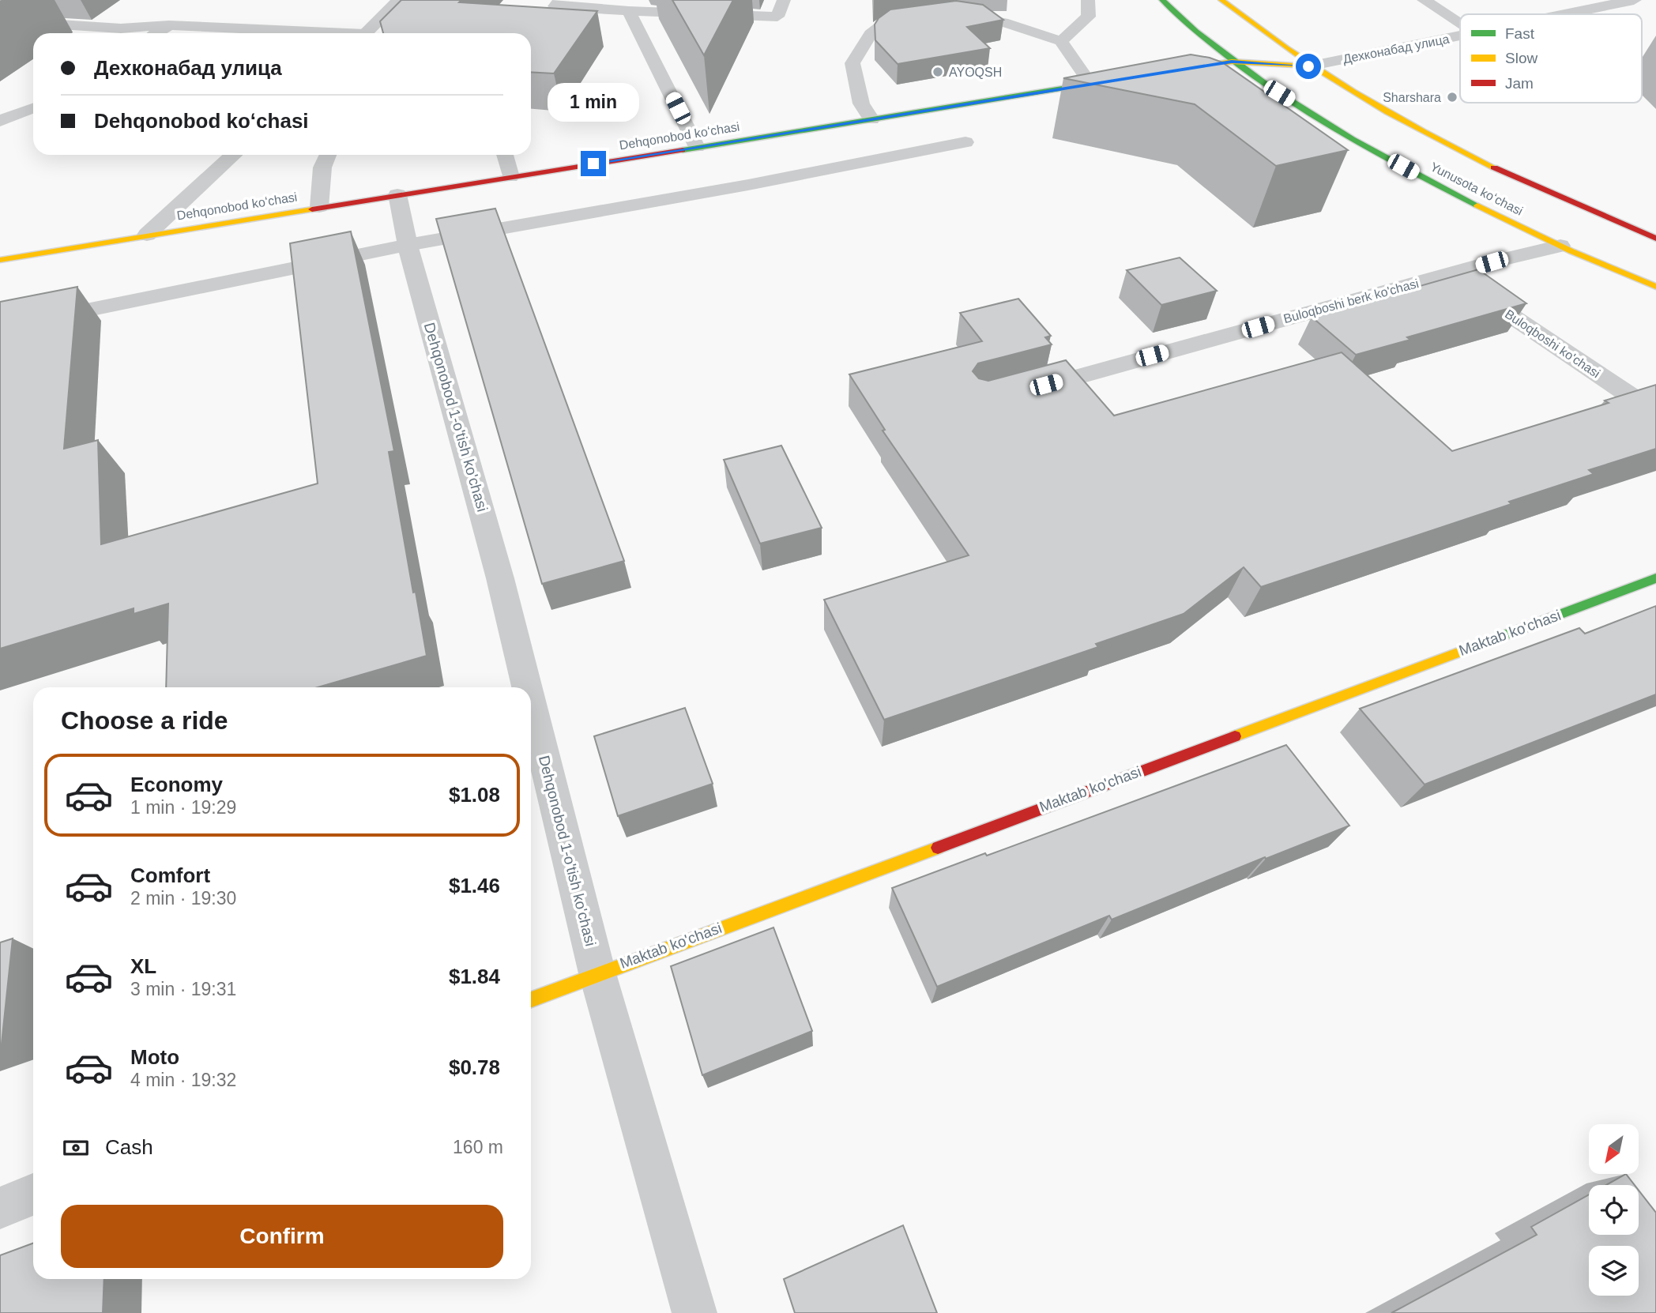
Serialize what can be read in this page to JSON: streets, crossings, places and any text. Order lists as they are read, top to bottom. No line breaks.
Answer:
{"streets":{"main road":["Дехконабад улица","Dehqonobod koʻchasi","Yunusota koʻchasi","Maktab ko'chasi"],"street":["Buloqboshi berk ko'chasi","Buloqboshi ko'chasi","Dehqonobod 1-o'tish ko'chasi"]},"crossings":[["Дехконабад улица","Yunusota koʻchasi"],["Dehqonobod koʻchasi","Dehqonobod 1-o'tish ko'chasi"],["Yunusota koʻchasi","Buloqboshi berk ko'chasi"],["Buloqboshi berk ko'chasi","Buloqboshi ko'chasi"],["Dehqonobod 1-o'tish ko'chasi","Maktab ko'chasi"]],"places":["AYOQSH","Sharshara"],"legend":["Fast","Slow","Jam"],"north":"bottom left","page":{"banner":["Дехконабад улица","Dehqonobod koʻchasi"],"bubble":"1 min","heading":"Choose a ride","list":[{"name":"Economy","note":"1 min · 19:29","value":"$1.08"},{"name":"Comfort","note":"2 min · 19:30","value":"$1.46"},{"name":"XL","note":"3 min · 19:31","value":"$1.84"},{"name":"Moto","note":"4 min · 19:32","value":"$0.78"}],"pay":["Cash","160 m"],"buttons":"Confirm"}}
